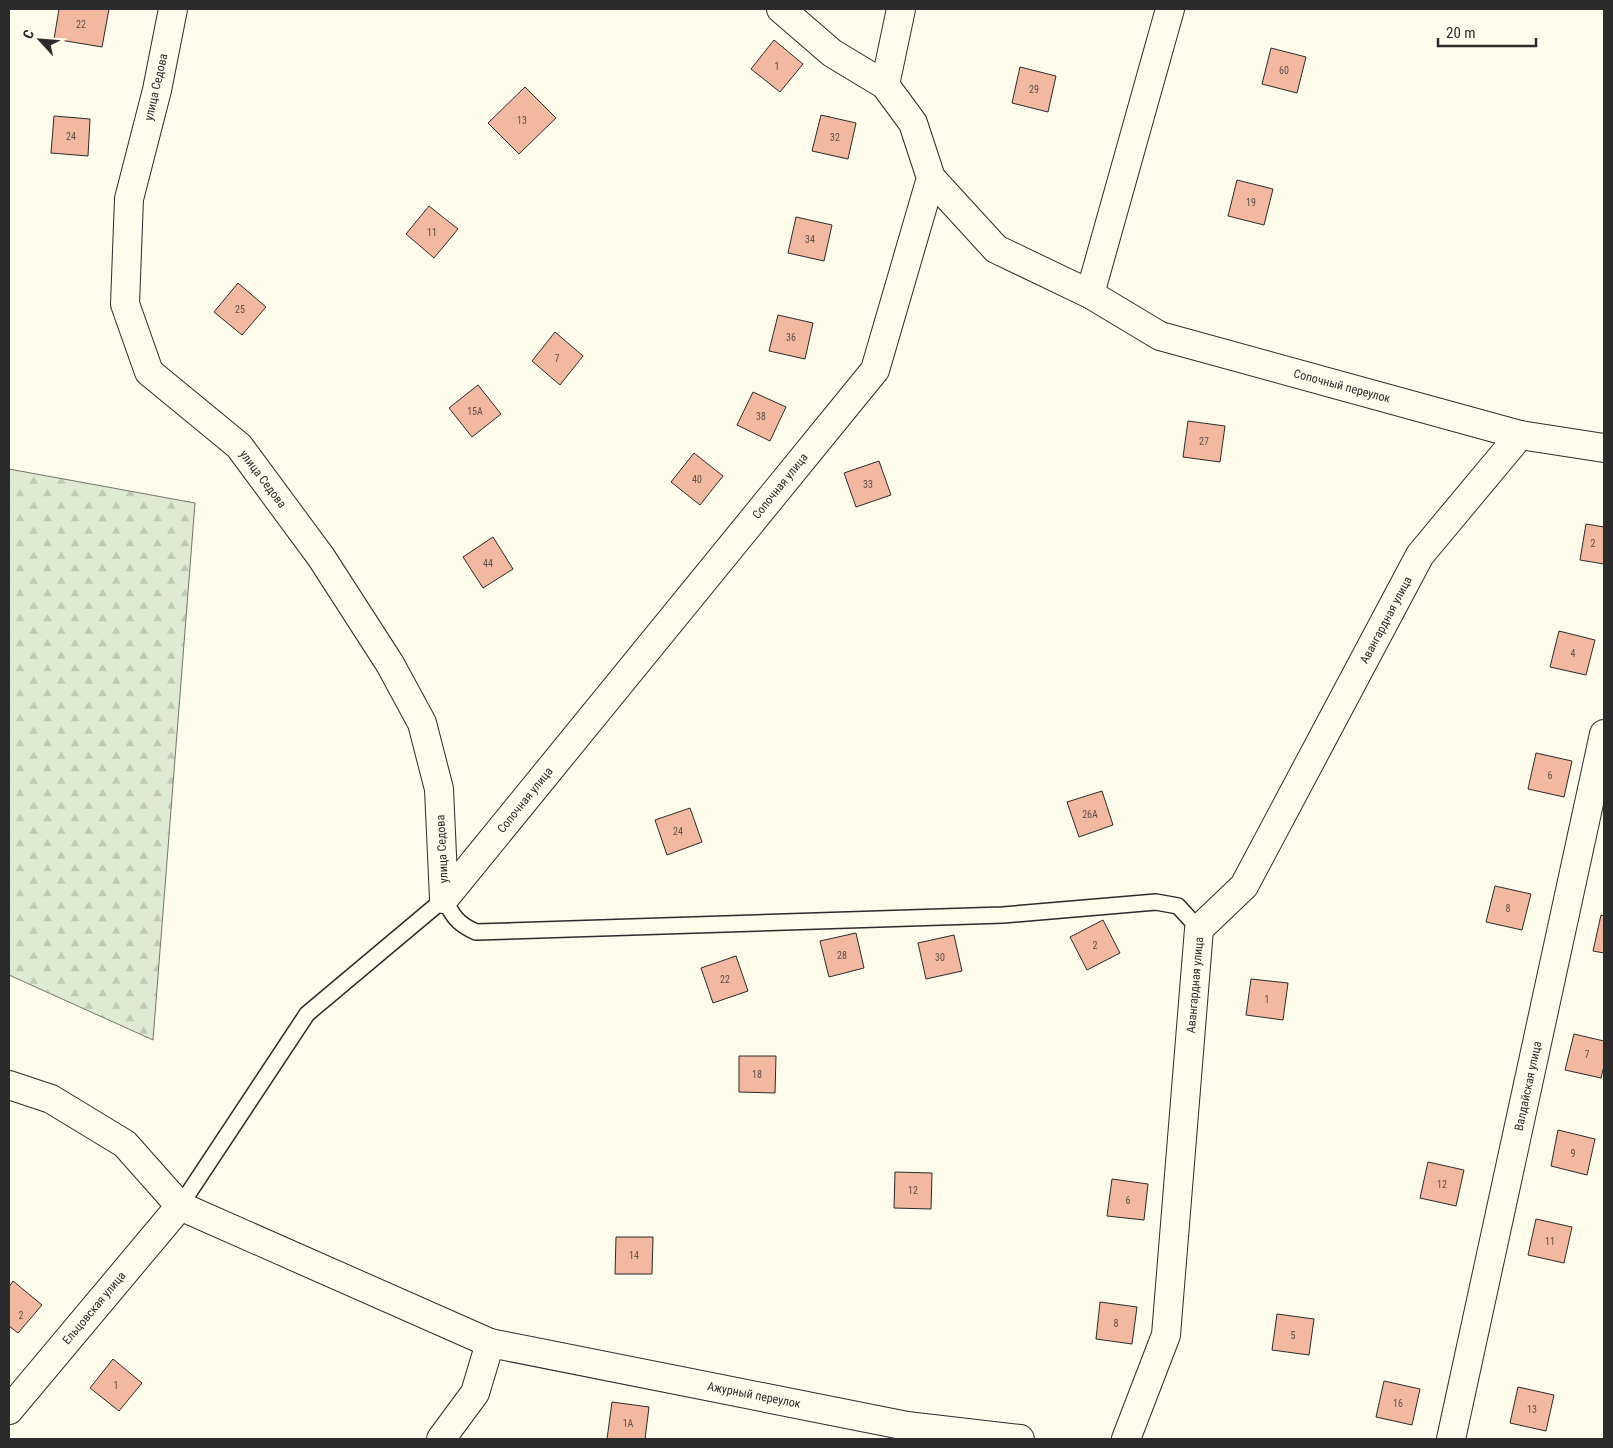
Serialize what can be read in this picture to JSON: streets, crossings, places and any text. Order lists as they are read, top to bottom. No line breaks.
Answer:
{"streets":{"street":["улица Седова","Сопочный переулок","Сопочная улица","Авангардная улица","Валдайская улица","Ельцовская улица","Ажурный переулок"]},"crossings":[["улица Седова","Сопочная улица"],["Сопочный переулок","Сопочная улица"],["Сопочный переулок","Авангардная улица"],["Ельцовская улица","Ажурный переулок"]],"house_numbers":["22","1","60","29","13","24","32","19","11","34","25","36","7","15А","38","27","40","33","2","44","4","6","26А","24","8","2","28","30","22","1","7","18","9","12","12","6","11","14","2","8","5","1","16","13","1А"],"scale_bar":"20 m","north":"top left"}
